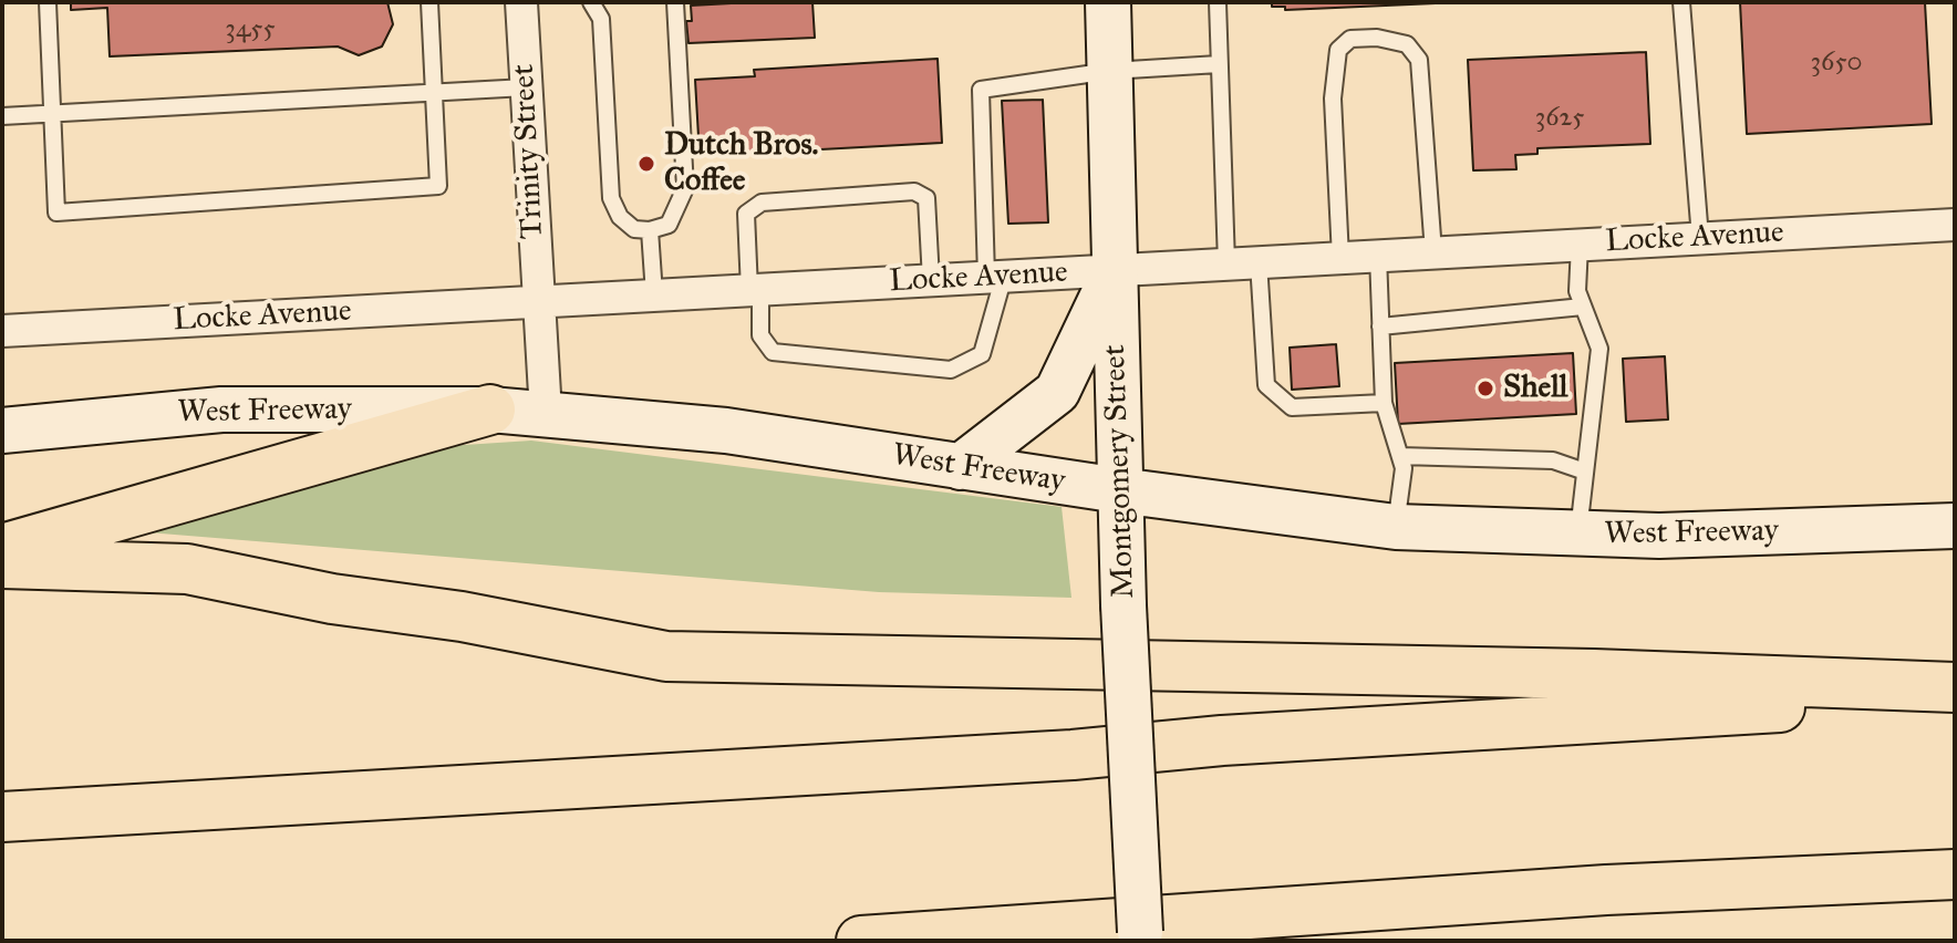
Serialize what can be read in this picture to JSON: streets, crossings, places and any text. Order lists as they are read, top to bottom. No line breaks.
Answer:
{"streets":{"main road":["West Freeway","Montgomery Street"],"street":["Trinity Street","Locke Avenue"]},"crossings":[["Trinity Street","Locke Avenue"],["Trinity Street","West Freeway"],["Locke Avenue","Montgomery Street"],["West Freeway","Montgomery Street"]],"places":["Dutch Bros. Coffee","Shell"],"house_numbers":["3455","3650","3625"]}
